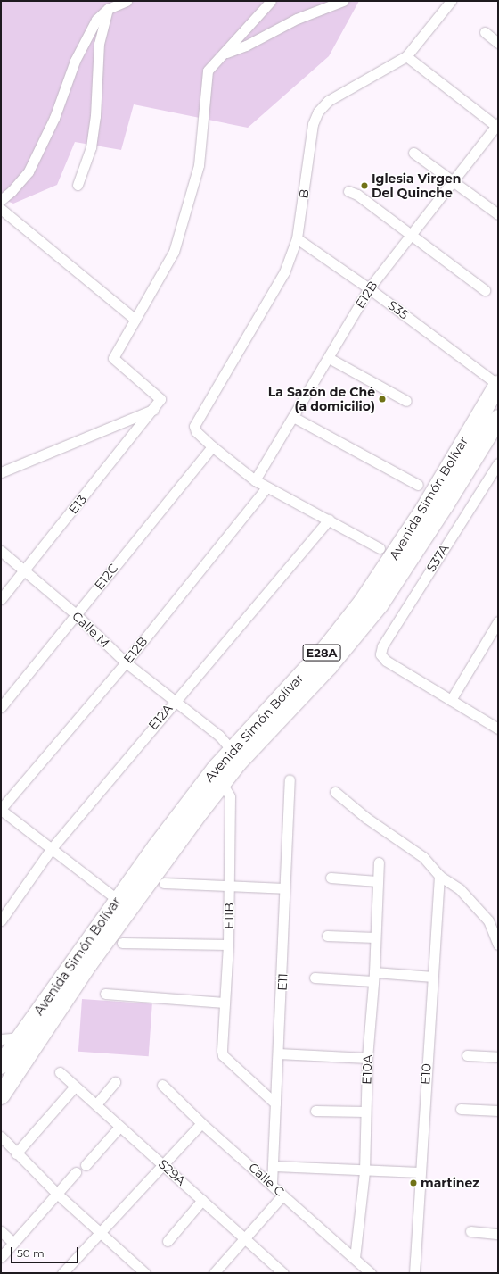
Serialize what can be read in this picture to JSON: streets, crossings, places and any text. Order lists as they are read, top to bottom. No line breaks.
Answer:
{"streets":{"highway":["Avenida Simón Bolívar","E28A"],"street":["B","E12B","S35","E13","S37A","E12C","Calle M","E12A","E11B","E11","E10A","E10","S29A","Calle C"]},"crossings":[["B","S35"],["B","E12C"],["E12B","S35"],["E12B","Calle M"],["S35","Avenida Simón Bolívar"],["Avenida Simón Bolívar","Calle M"],["Avenida Simón Bolívar","E11B"],["E13","Calle M"],["E12C","Calle M"],["Calle M","E12A"],["E11B","E11"],["E11","Calle C"],["E10A","Calle C"]],"places":["Iglesia Virgen Del Quinche","La Sazón de Ché (a domicilio)","martinez"],"scale_bar":"50 m"}
